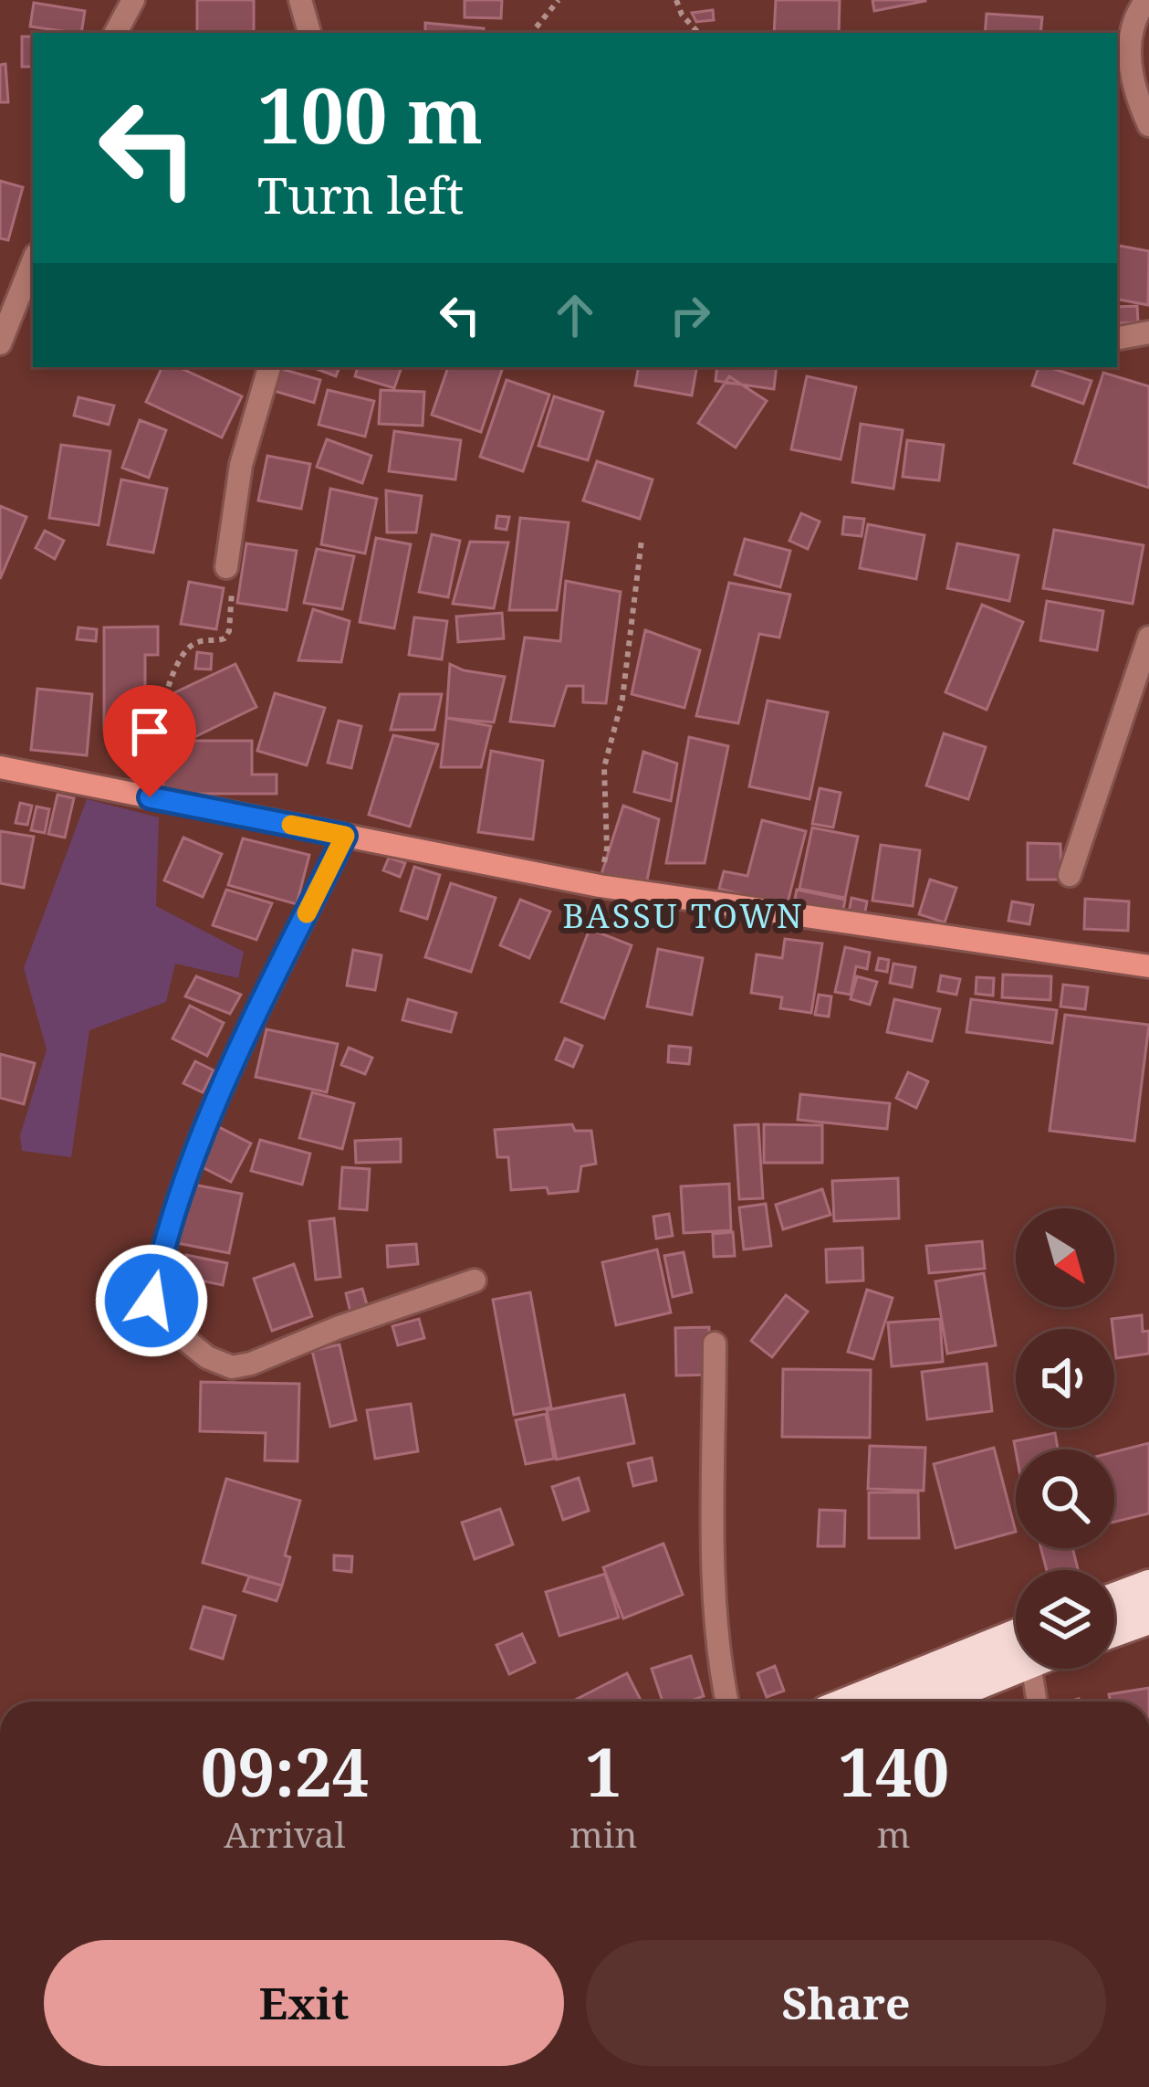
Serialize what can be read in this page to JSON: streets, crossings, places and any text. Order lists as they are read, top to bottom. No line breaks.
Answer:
{"districts":["BASSU TOWN"],"north":"bottom right","page":{"turn":["100 m","Turn left"],"eta":["09:24","Arrival","1","min","140","m"],"buttons":["Exit","Share"]}}
